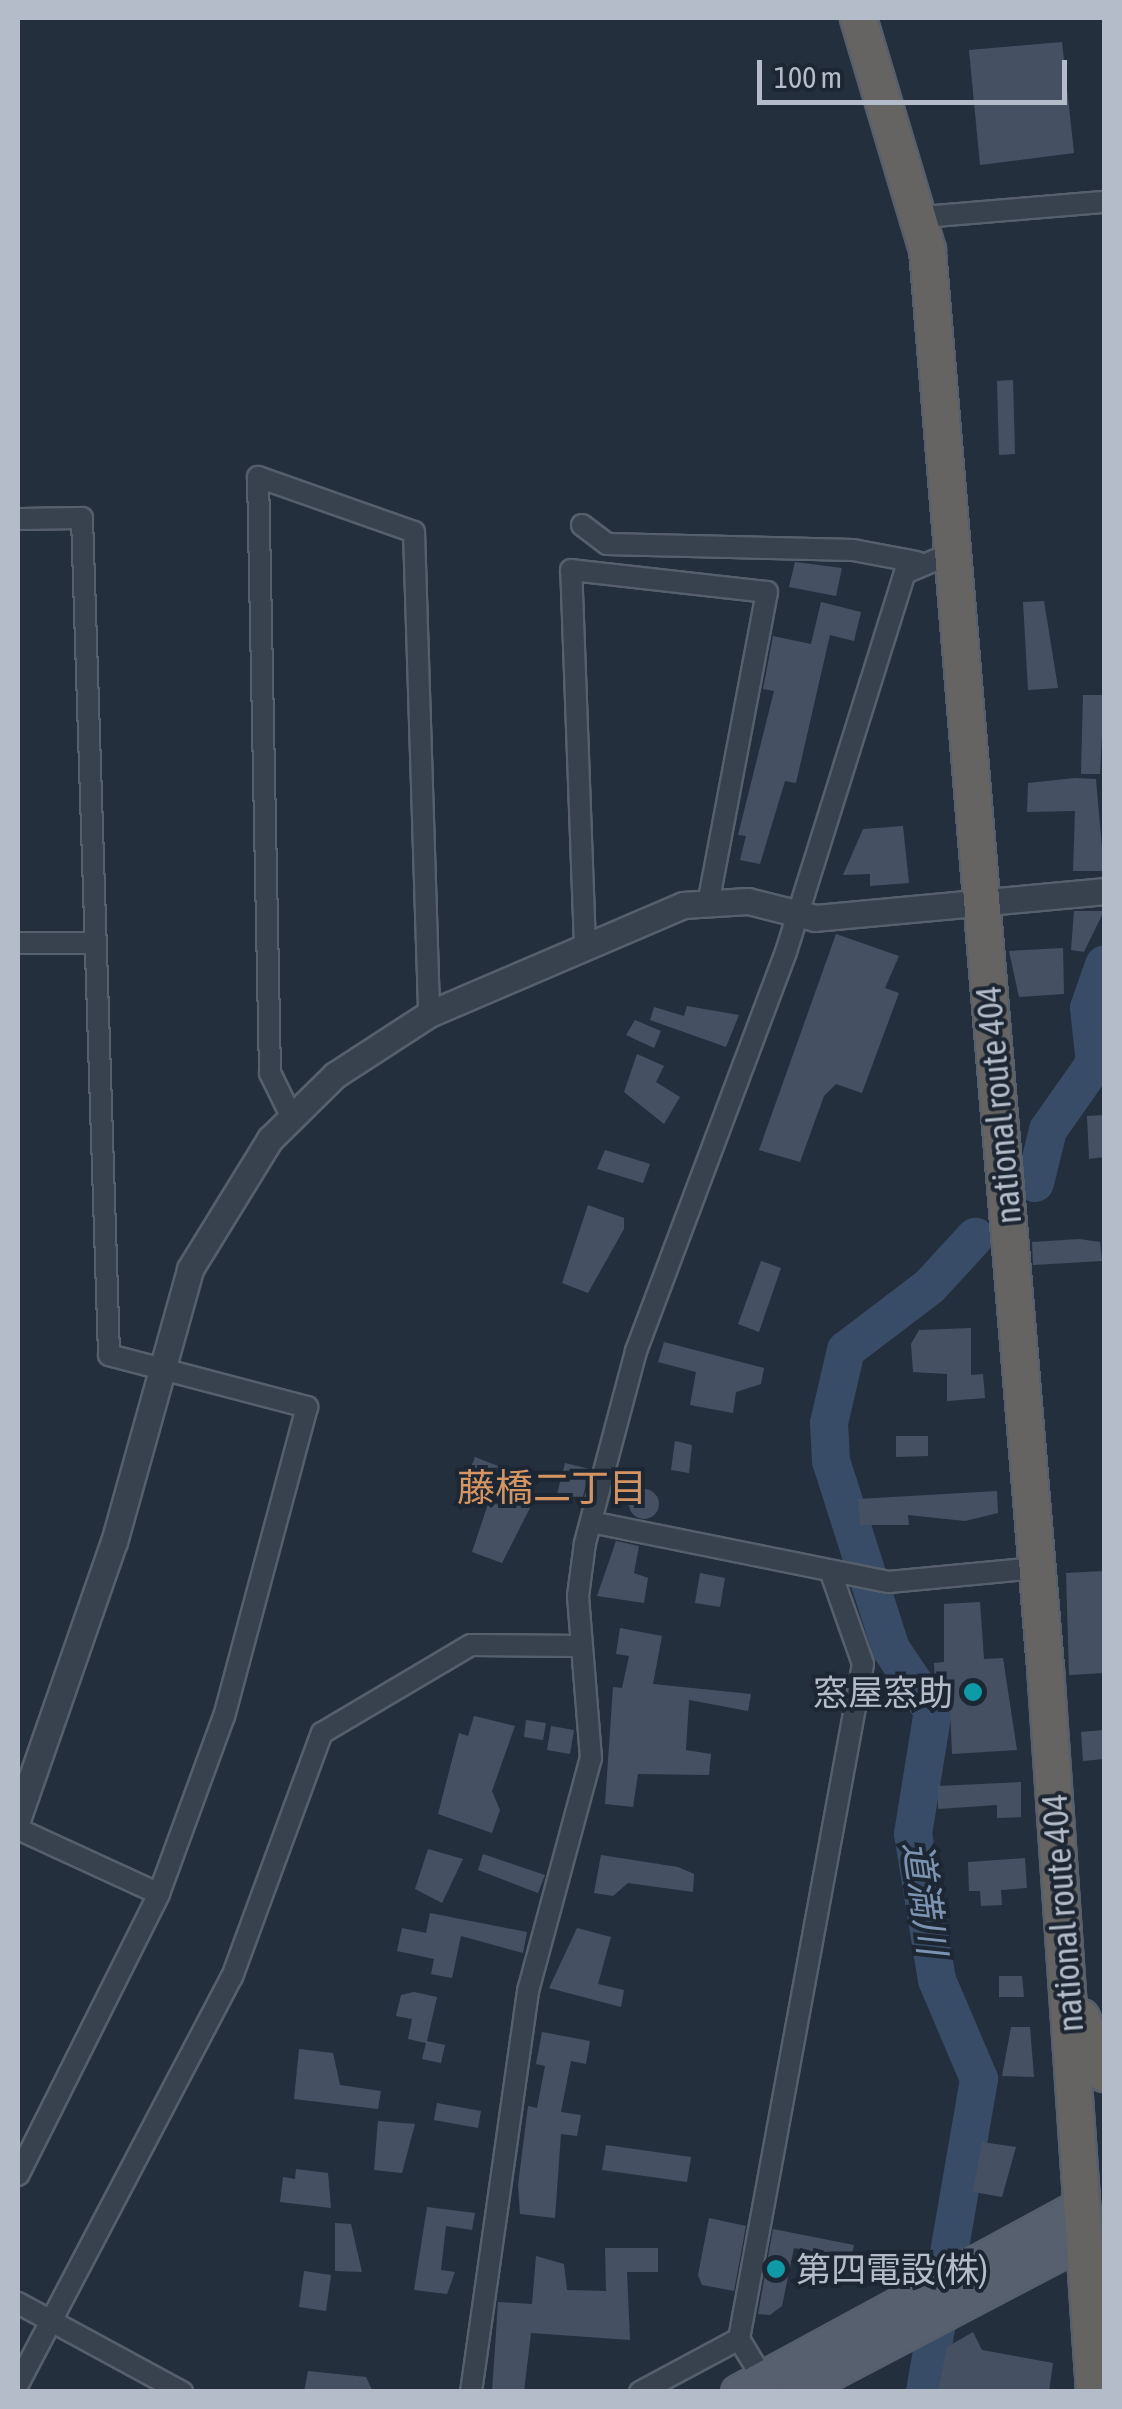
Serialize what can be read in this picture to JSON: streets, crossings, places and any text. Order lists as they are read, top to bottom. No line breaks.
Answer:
{"streets":{"highway":["national route 404"]},"districts":["藤橋二丁目"],"water":["道満川"],"places":["窓屋窓助","第四電設(株)"],"scale_bar":"100 m"}
